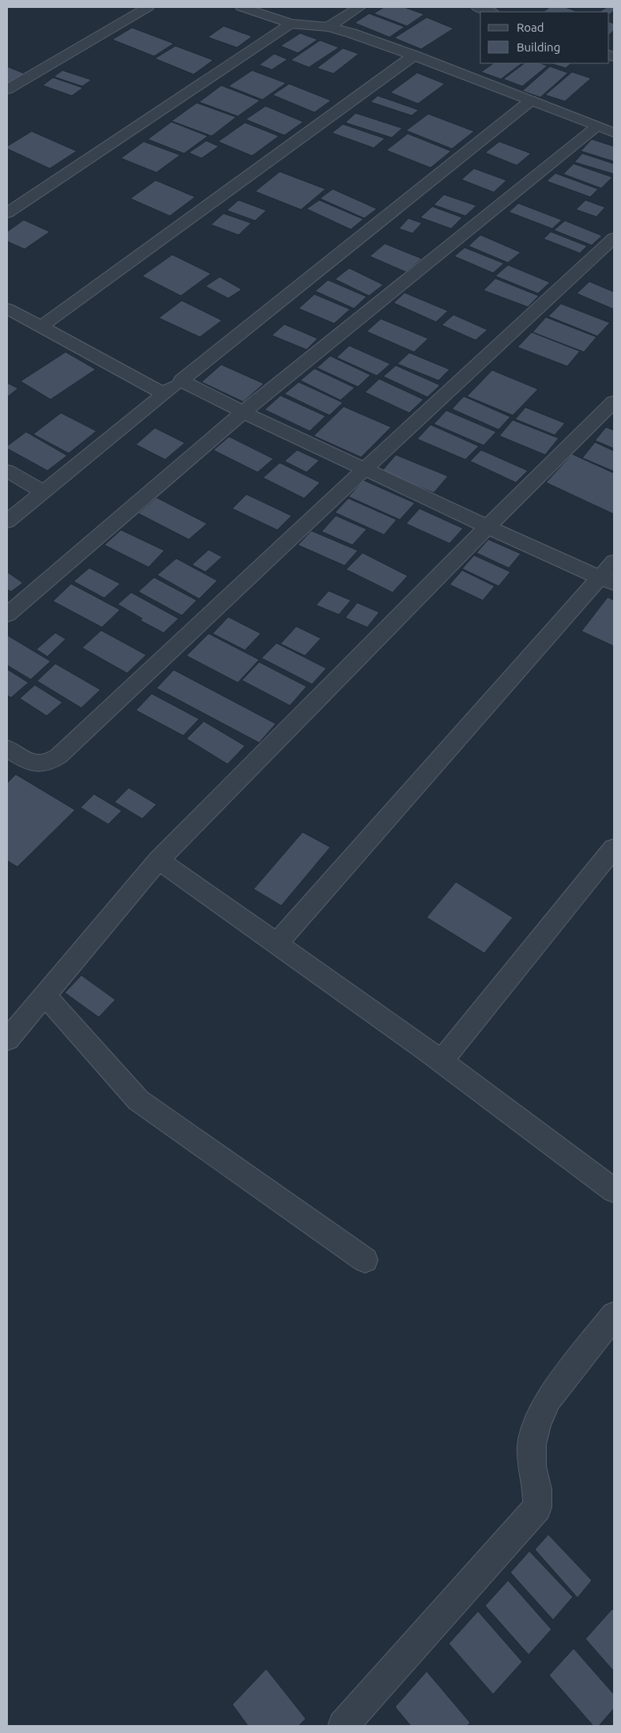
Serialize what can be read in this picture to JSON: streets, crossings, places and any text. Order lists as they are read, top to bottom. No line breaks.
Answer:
{"legend":["Road","Building"]}
